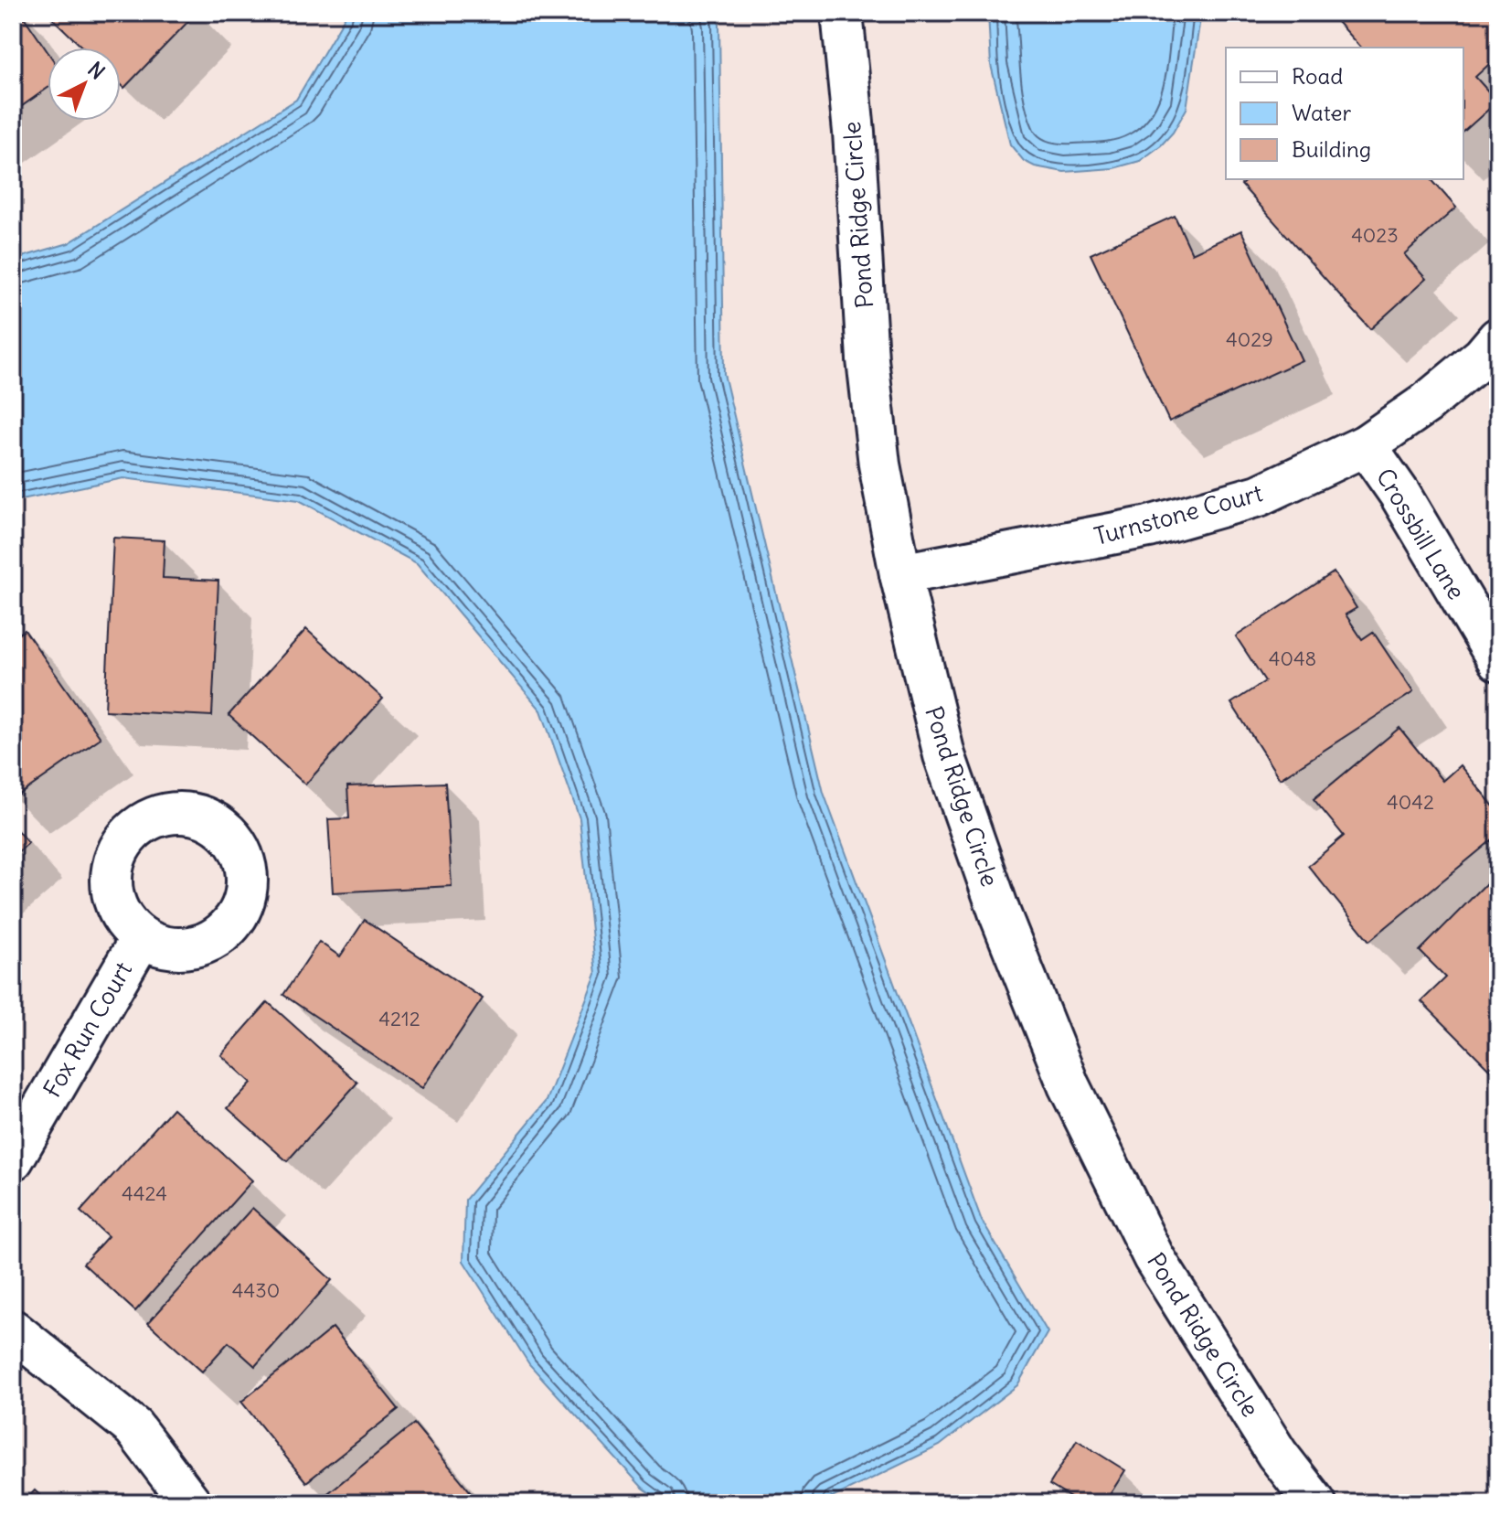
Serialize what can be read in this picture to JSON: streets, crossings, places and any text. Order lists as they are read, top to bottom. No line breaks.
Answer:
{"streets":{"street":["Pond Ridge Circle","Turnstone Court","Crossbill Lane","Fox Run Court"]},"crossings":[["Pond Ridge Circle","Turnstone Court"],["Turnstone Court","Crossbill Lane"]],"house_numbers":["4023","4029","4048","4042","4212","4424","4430"],"legend":["Road","Water","Building"],"north":"top right"}
